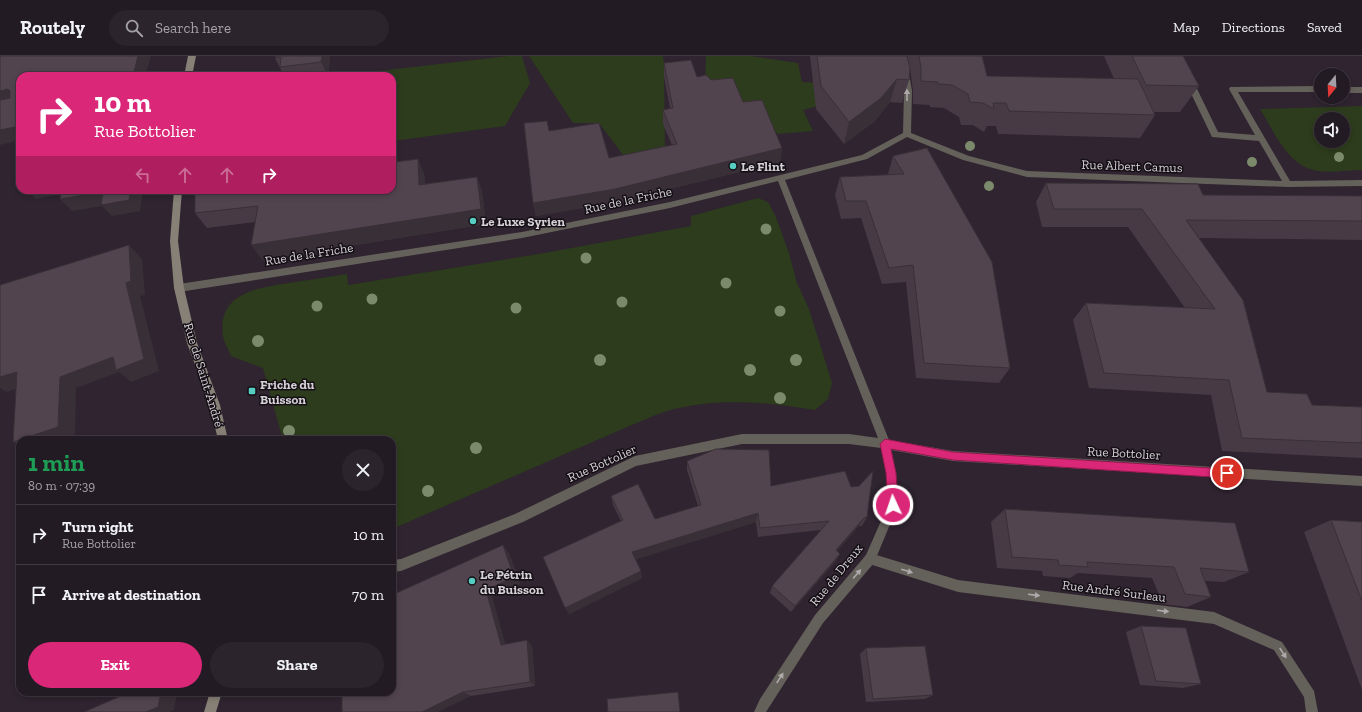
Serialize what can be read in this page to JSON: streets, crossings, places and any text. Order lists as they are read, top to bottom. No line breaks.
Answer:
{"streets":{"main road":["Rue de Saint-André"],"street":["Rue Albert Camus","Rue de la Friche","Rue Bottolier","Rue de Dreux","Rue André Surleau"]},"crossings":[["Rue Albert Camus","Rue de la Friche"],["Rue de la Friche","Rue de Saint-André"],["Rue Bottolier","Rue de Dreux"],["Rue de Dreux","Rue André Surleau"]],"one_way":["Rue de Dreux","Rue André Surleau"],"places":{"other":["Le Flint","Le Luxe Syrien","Le Pétrin du Buisson"],"transit":["Friche du Buisson"]},"north":"bottom","page":{"header":"Routely","search":"Search here","nav":["Map","Directions","Saved"],"turn":["10 m","Rue Bottolier"],"heading":["1 min","80 m · 07:39"],"list":[{"name":"Turn right","note":"Rue Bottolier","value":"10 m"},{"name":"Arrive at destination","value":"70 m"}],"buttons":["Exit","Share"]}}
